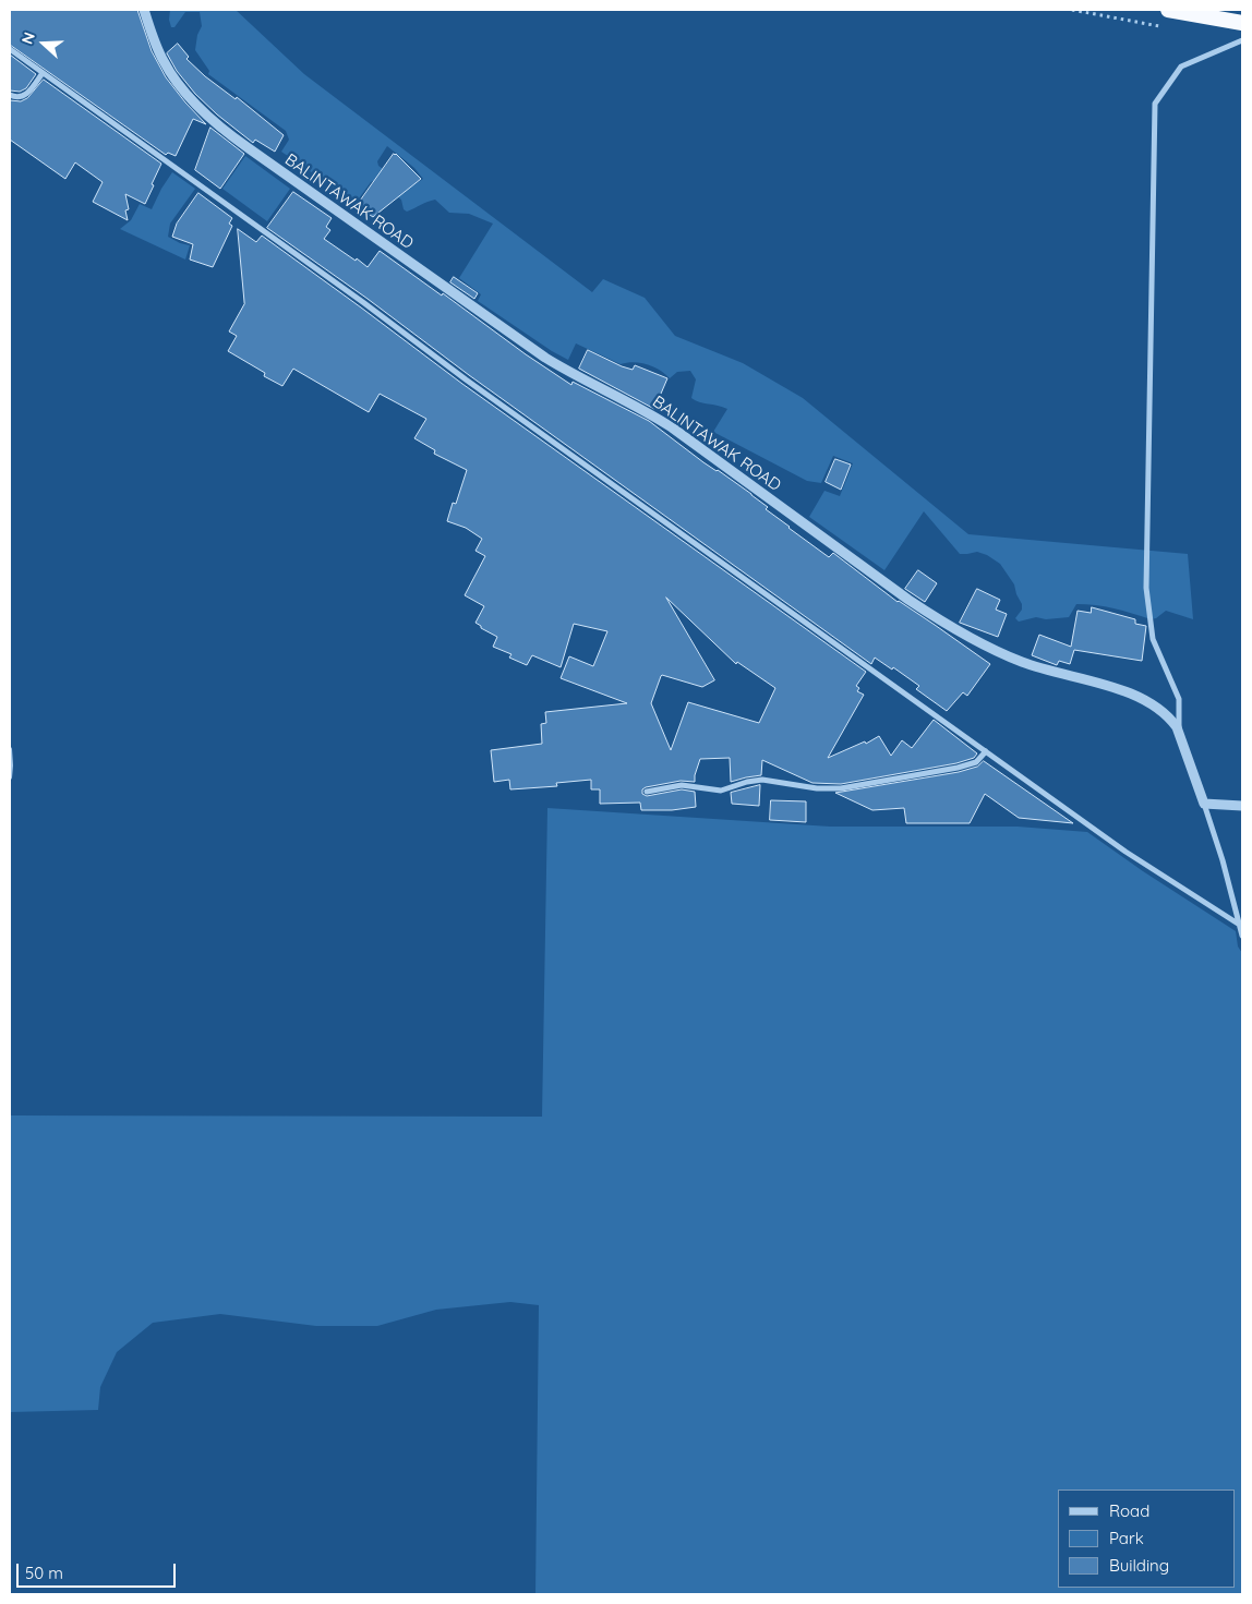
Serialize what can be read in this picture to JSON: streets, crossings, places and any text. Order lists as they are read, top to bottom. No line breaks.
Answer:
{"streets":{"street":["BALINTAWAK ROAD"]},"legend":["Road","Park","Building"],"scale_bar":"50 m","north":"left"}
